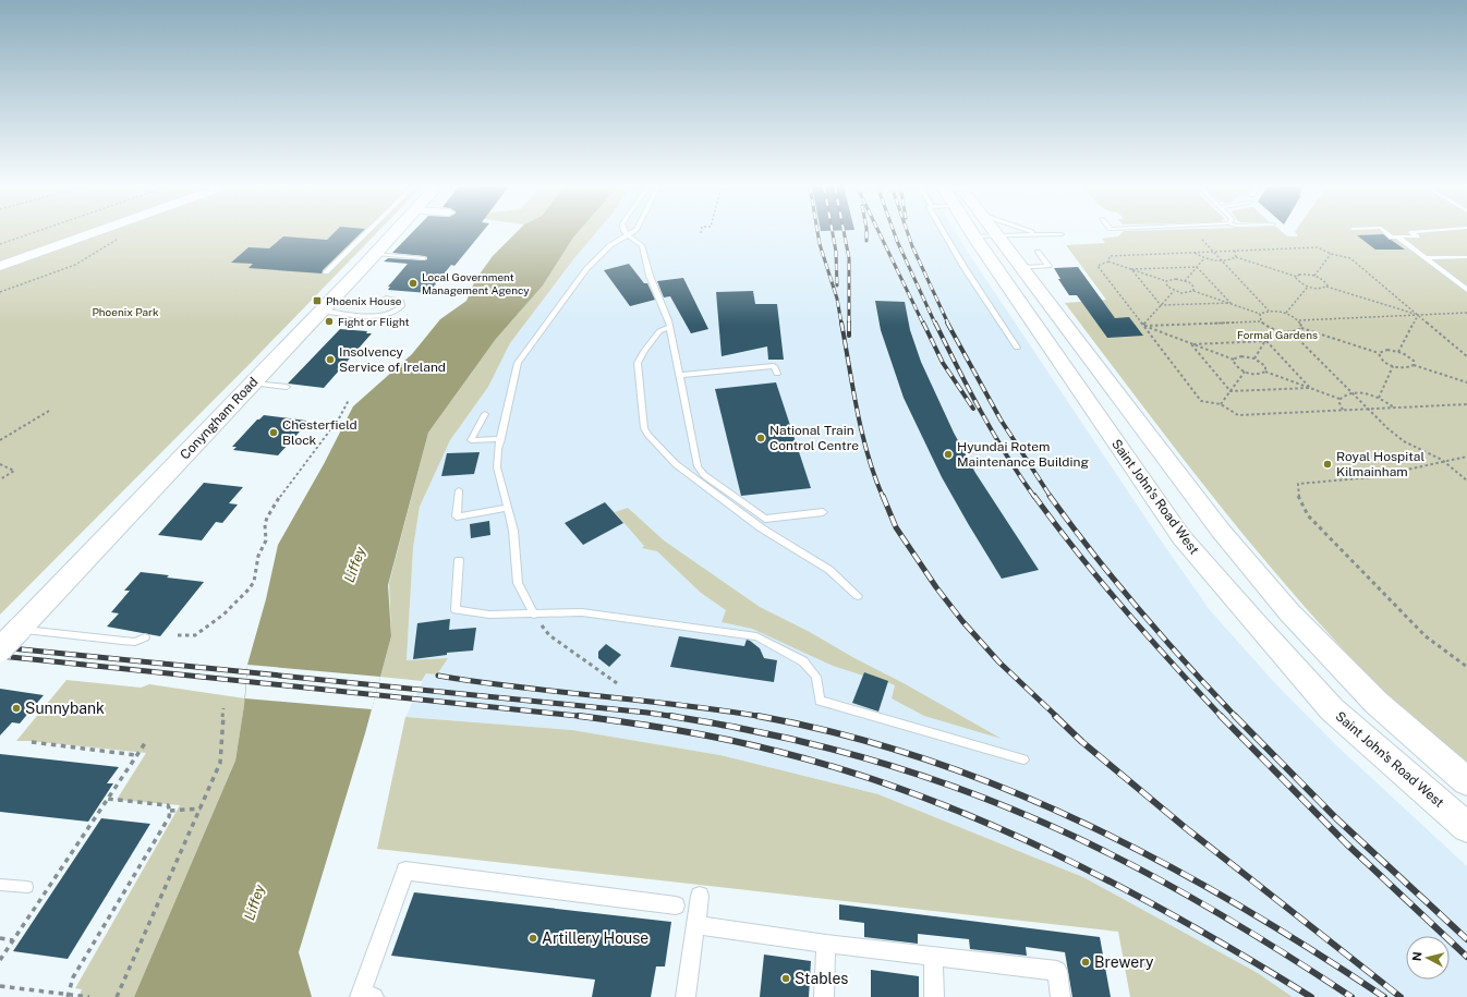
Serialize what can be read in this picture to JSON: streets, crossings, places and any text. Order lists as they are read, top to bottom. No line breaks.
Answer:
{"streets":{"main road":["Conyngham Road","Saint John's Road West"]},"water":["Liffey"],"parks":["Phoenix Park","Formal Gardens"],"places":{"other":["Local Government Management Agency","Fight or Flight","Insolvency Service of Ireland","Chesterfield Block","National Train Control Centre","Hyundai Rotem Maintenance Building","Royal Hospital Kilmainham","Sunnybank","Artillery House","Brewery","Stables"],"transit":["Phoenix House"]},"north":"left"}
